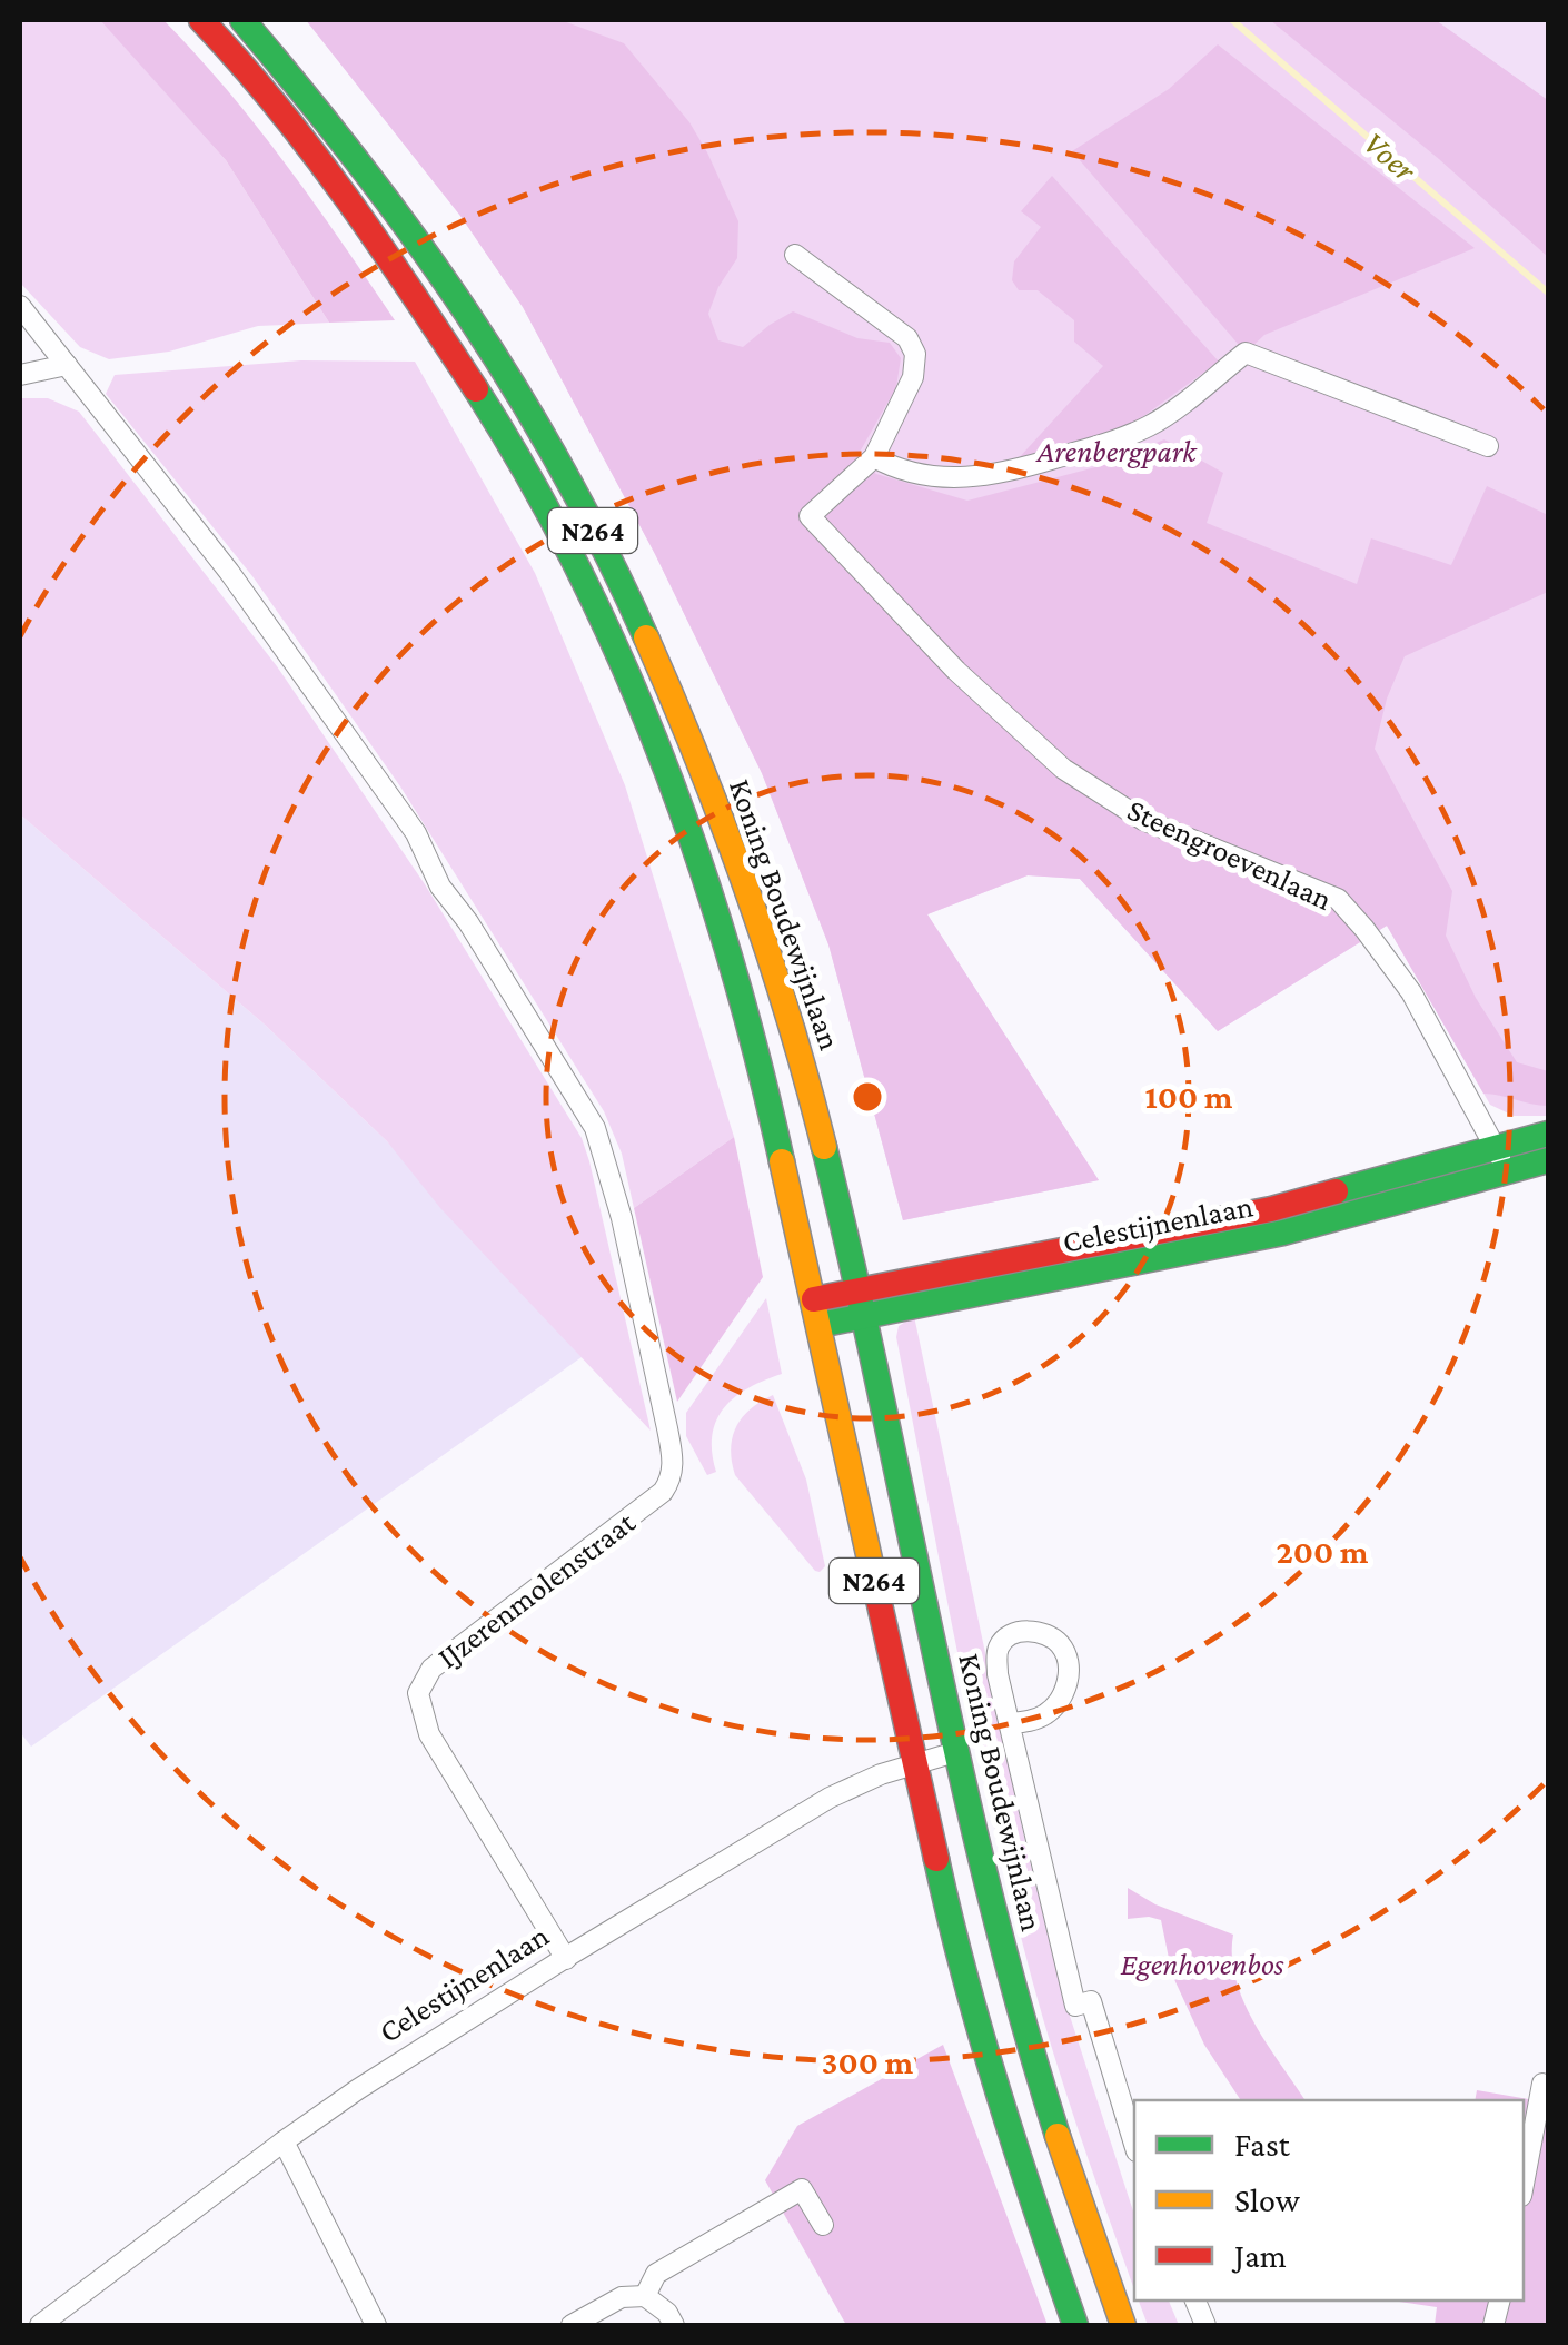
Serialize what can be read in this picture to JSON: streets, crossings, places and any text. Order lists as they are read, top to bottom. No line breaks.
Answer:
{"streets":{"main road":["N264","Koning Boudewijnlaan","Celestijnenlaan"],"street":["Steengroevenlaan","IJzerenmolenstraat"]},"crossings":[["Steengroevenlaan","Celestijnenlaan"],["Koning Boudewijnlaan","Celestijnenlaan"],["Celestijnenlaan","IJzerenmolenstraat"]],"water":["Voer"],"parks":["Arenbergpark","Egenhovenbos"],"legend":["Fast","Slow","Jam"],"rings":["100 m","200 m","300 m"]}
